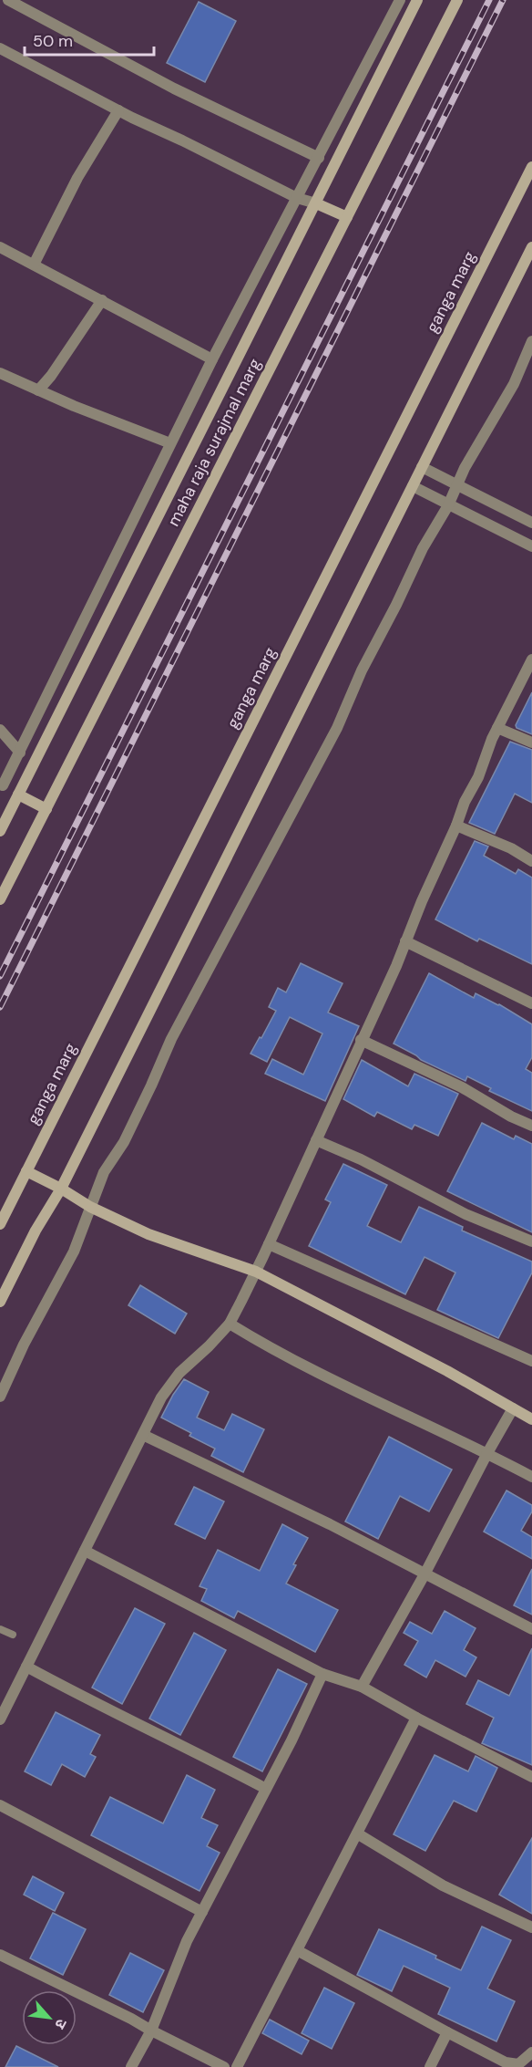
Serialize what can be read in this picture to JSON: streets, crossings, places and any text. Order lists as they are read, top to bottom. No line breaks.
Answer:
{"streets":{"street":["ganga marg","maha raja surajmal marg"]},"scale_bar":"50 m","north":"bottom right"}
